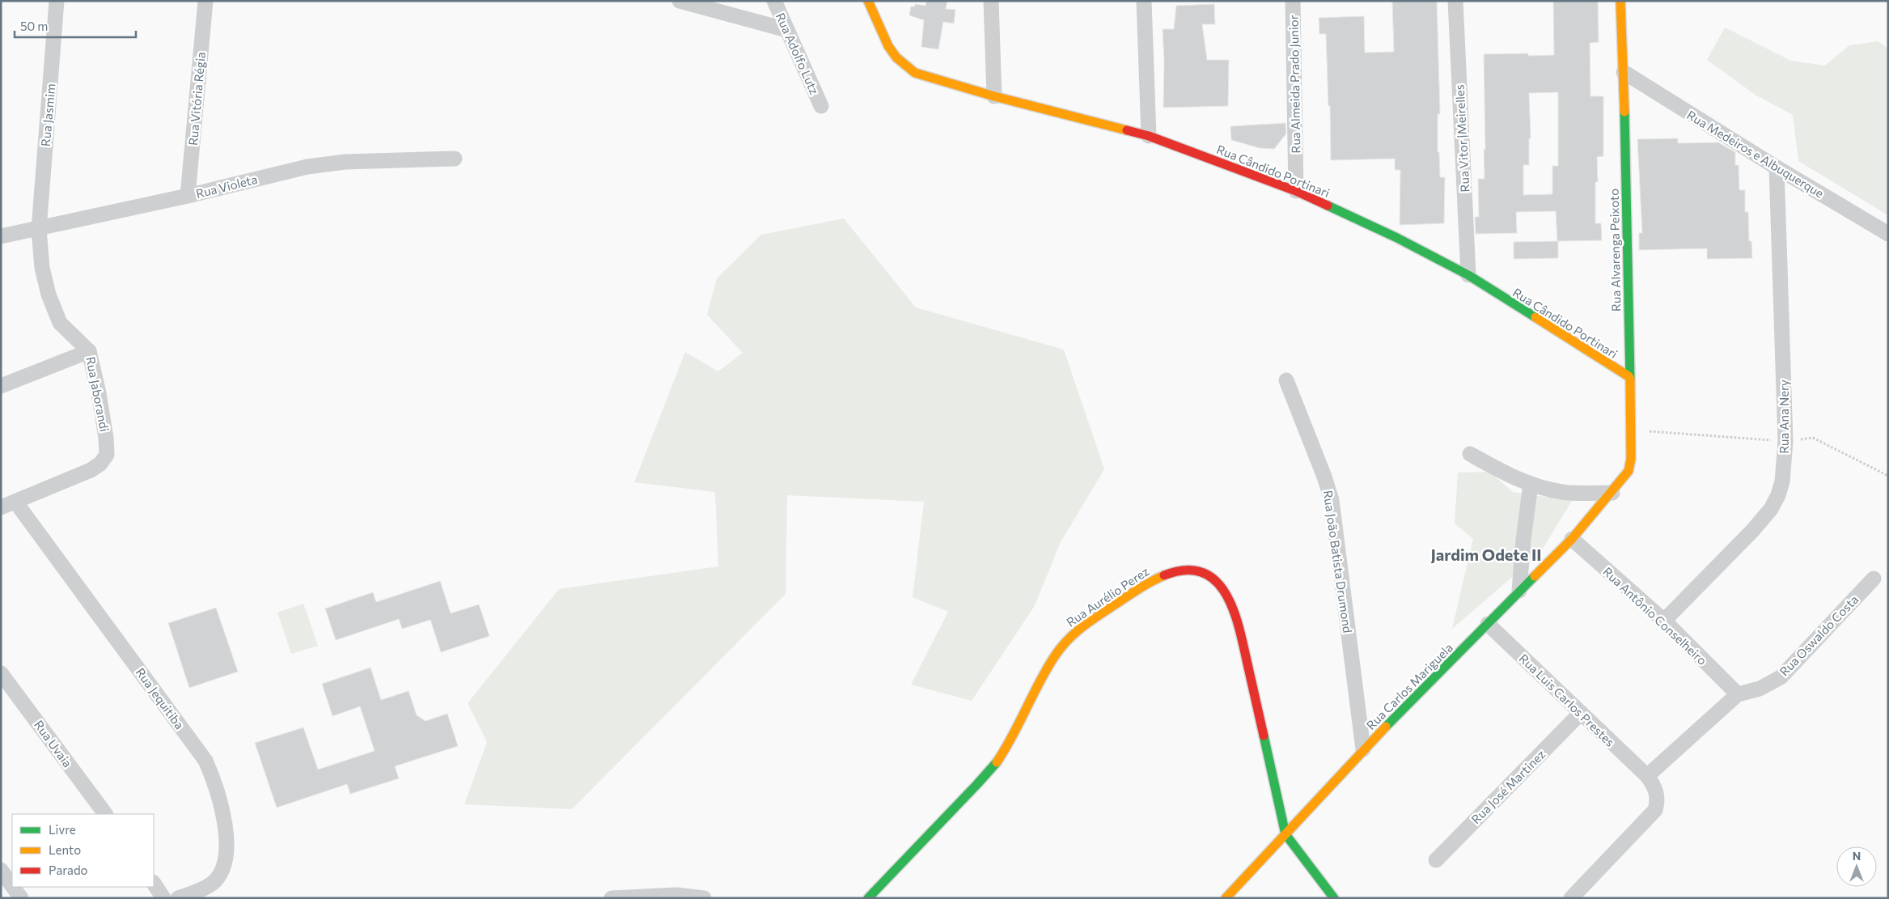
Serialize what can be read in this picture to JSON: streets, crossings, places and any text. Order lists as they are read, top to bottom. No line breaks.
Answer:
{"streets":{"street":["Rua Adolfo Lutz","Rua Almeida Prado Junior","Rua Vitória Régia","Rua Jasmim","Rua Vitor |Meirelles","Rua Medeiros e Albuquerque","Rua Cândido Portinari","Rua Violeta","Rua Alvarenga Peixoto","Rua Jaborandi","Rua Ana Nery","Rua João Batista Drumond","Rua Aurélio Perez","Rua Antônio Conselheiro","Rua Oswaldo Costa","Rua Carlos Mariguela","Rua Jequitiba","Rua Luis Carlos Prestes","Rua Uvaia","Rua José Martinez"]},"crossings":[["Rua Almeida Prado Junior","Rua Cândido Portinari"],["Rua Vitória Régia","Rua Violeta"],["Rua Jasmim","Rua Violeta"],["Rua Jasmim","Rua Jaborandi"],["Rua Vitor |Meirelles","Rua Cândido Portinari"],["Rua Medeiros e Albuquerque","Rua Alvarenga Peixoto"],["Rua Medeiros e Albuquerque","Rua Ana Nery"],["Rua Cândido Portinari","Rua Alvarenga Peixoto"],["Rua Violeta","Rua Jaborandi"],["Rua Alvarenga Peixoto","Rua Carlos Mariguela"],["Rua Jaborandi","Rua Jequitiba"],["Rua Ana Nery","Rua Antônio Conselheiro"],["Rua João Batista Drumond","Rua Carlos Mariguela"],["Rua Aurélio Perez","Rua Carlos Mariguela"],["Rua Antônio Conselheiro","Rua Oswaldo Costa"],["Rua Antônio Conselheiro","Rua Carlos Mariguela"],["Rua Oswaldo Costa","Rua Luis Carlos Prestes"],["Rua Carlos Mariguela","Rua Luis Carlos Prestes"],["Rua Luis Carlos Prestes","Rua José Martinez"]],"districts":["Jardim Odete II"],"legend":["Livre","Lento","Parado"],"scale_bar":"50 m","north":"top"}
